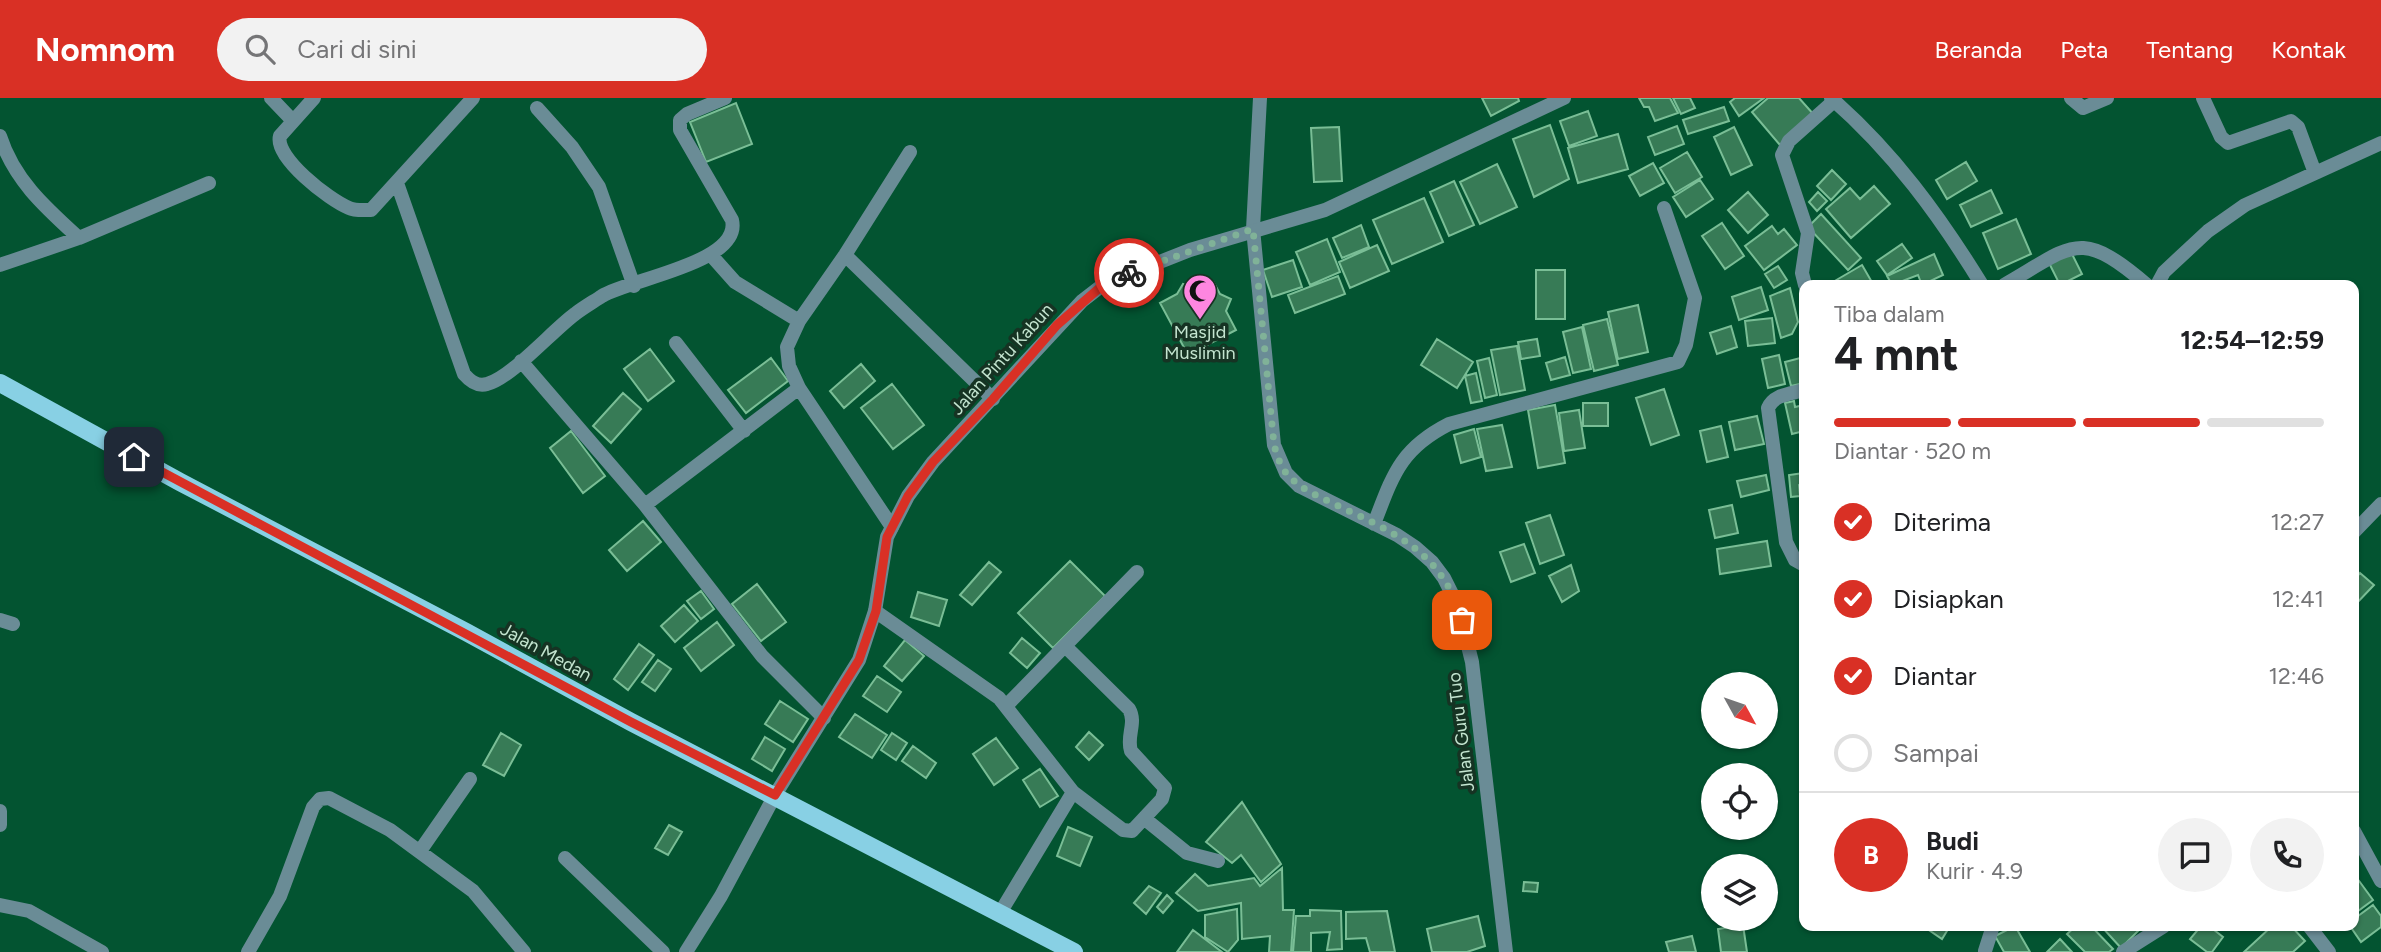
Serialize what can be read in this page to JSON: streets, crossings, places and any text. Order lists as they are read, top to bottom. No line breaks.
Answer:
{"streets":{"main road":["Jalan Medan"],"street":["Jalan Pintu Kabun","Jalan Guru Tuo"]},"crossings":[["Jalan Pintu Kabun","Jalan Medan"],["Jalan Pintu Kabun","Jalan Guru Tuo"]],"places":{"mosque":["Masjid Muslimin"]},"north":"bottom right","page":{"header":"Nomnom","search":"Cari di sini","nav":["Beranda","Peta","Tentang","Kontak"],"heading":["4 mnt","Tiba dalam","12:54–12:59"],"panel":["Budi","Kurir · 4.9"],"bar":"Diantar · 520 m","list":[["Diterima","12:27"],["Disiapkan","12:41"],["Diantar","12:46"],"Sampai"],"round":"B"}}
